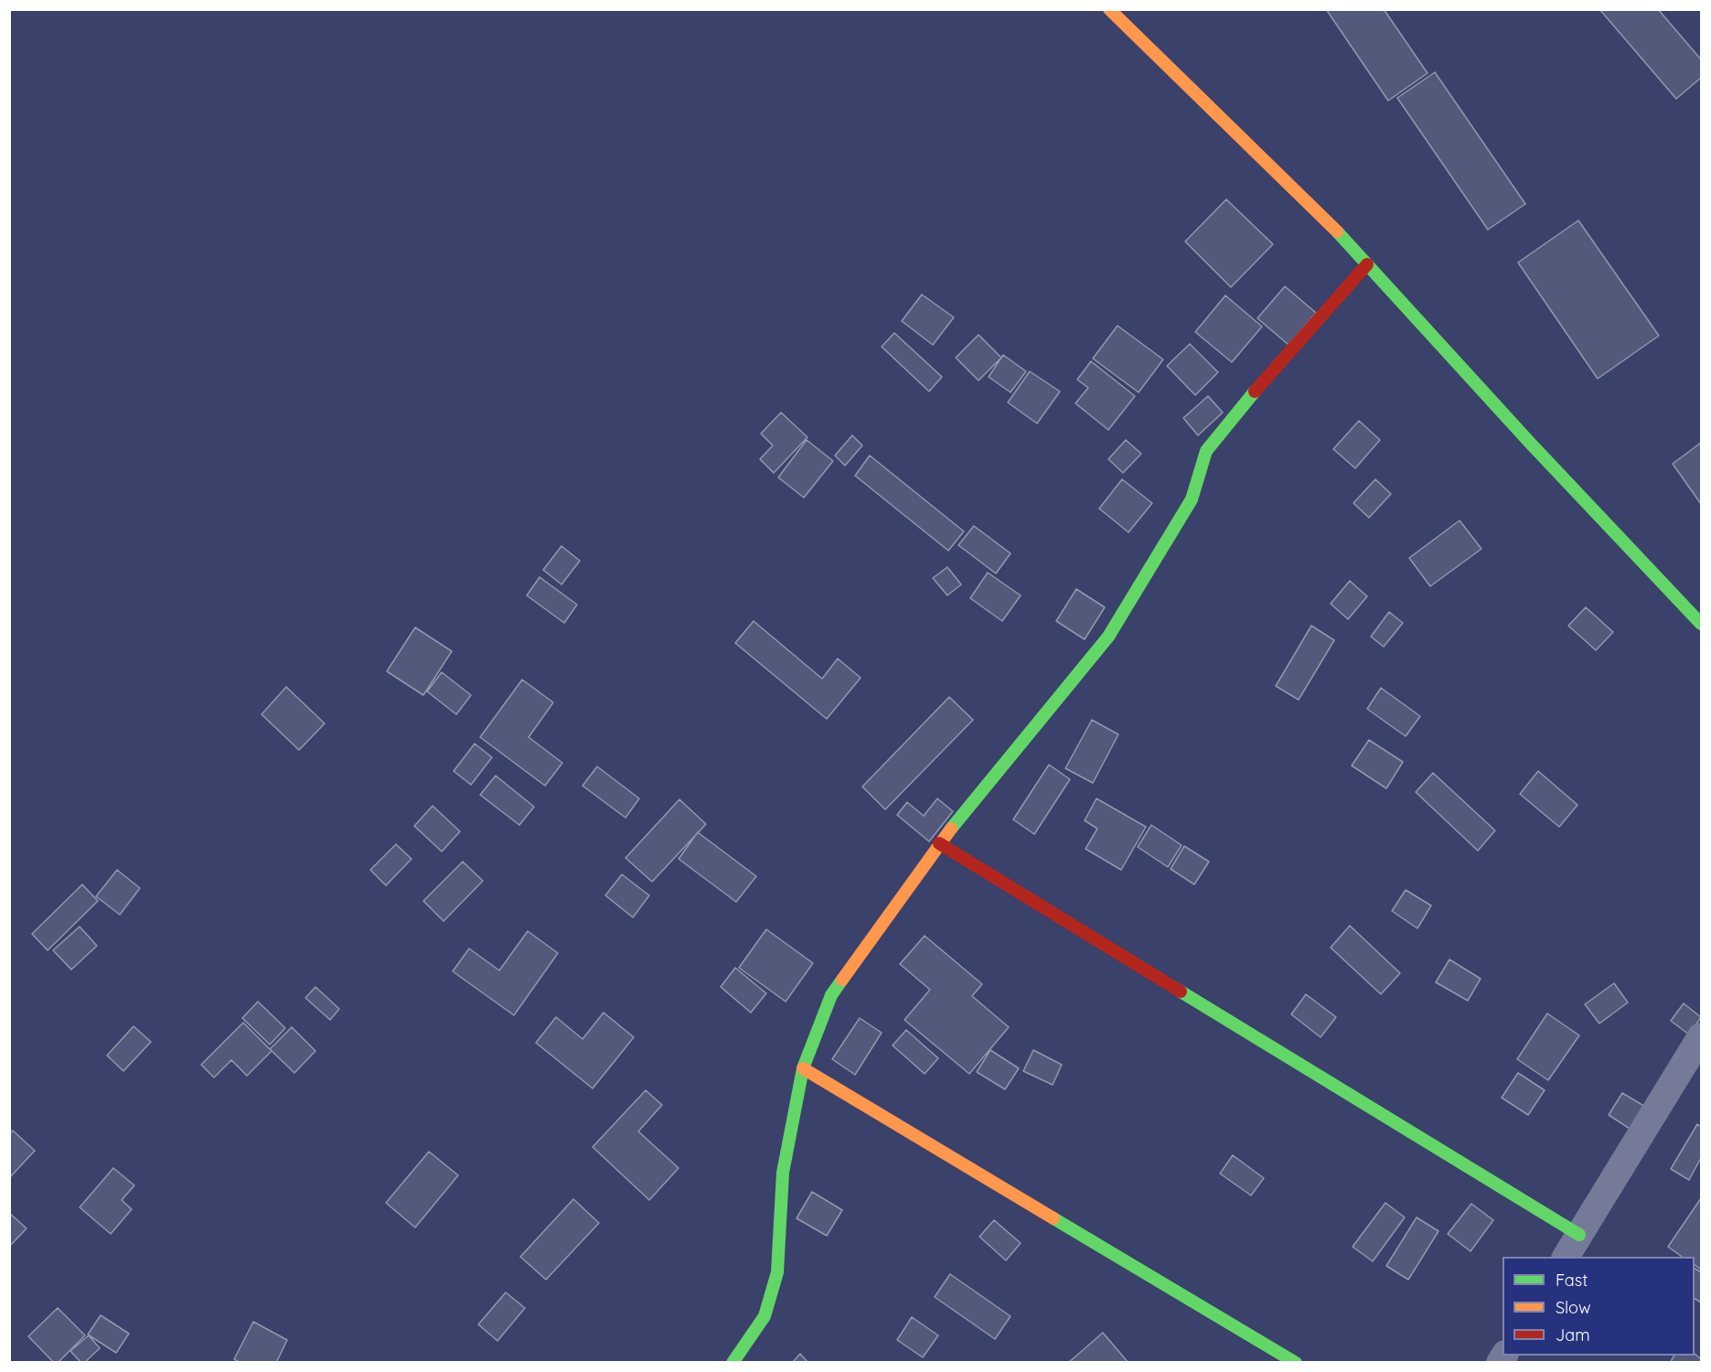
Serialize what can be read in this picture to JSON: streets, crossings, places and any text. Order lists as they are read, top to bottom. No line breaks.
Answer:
{"legend":["Fast","Slow","Jam"]}
